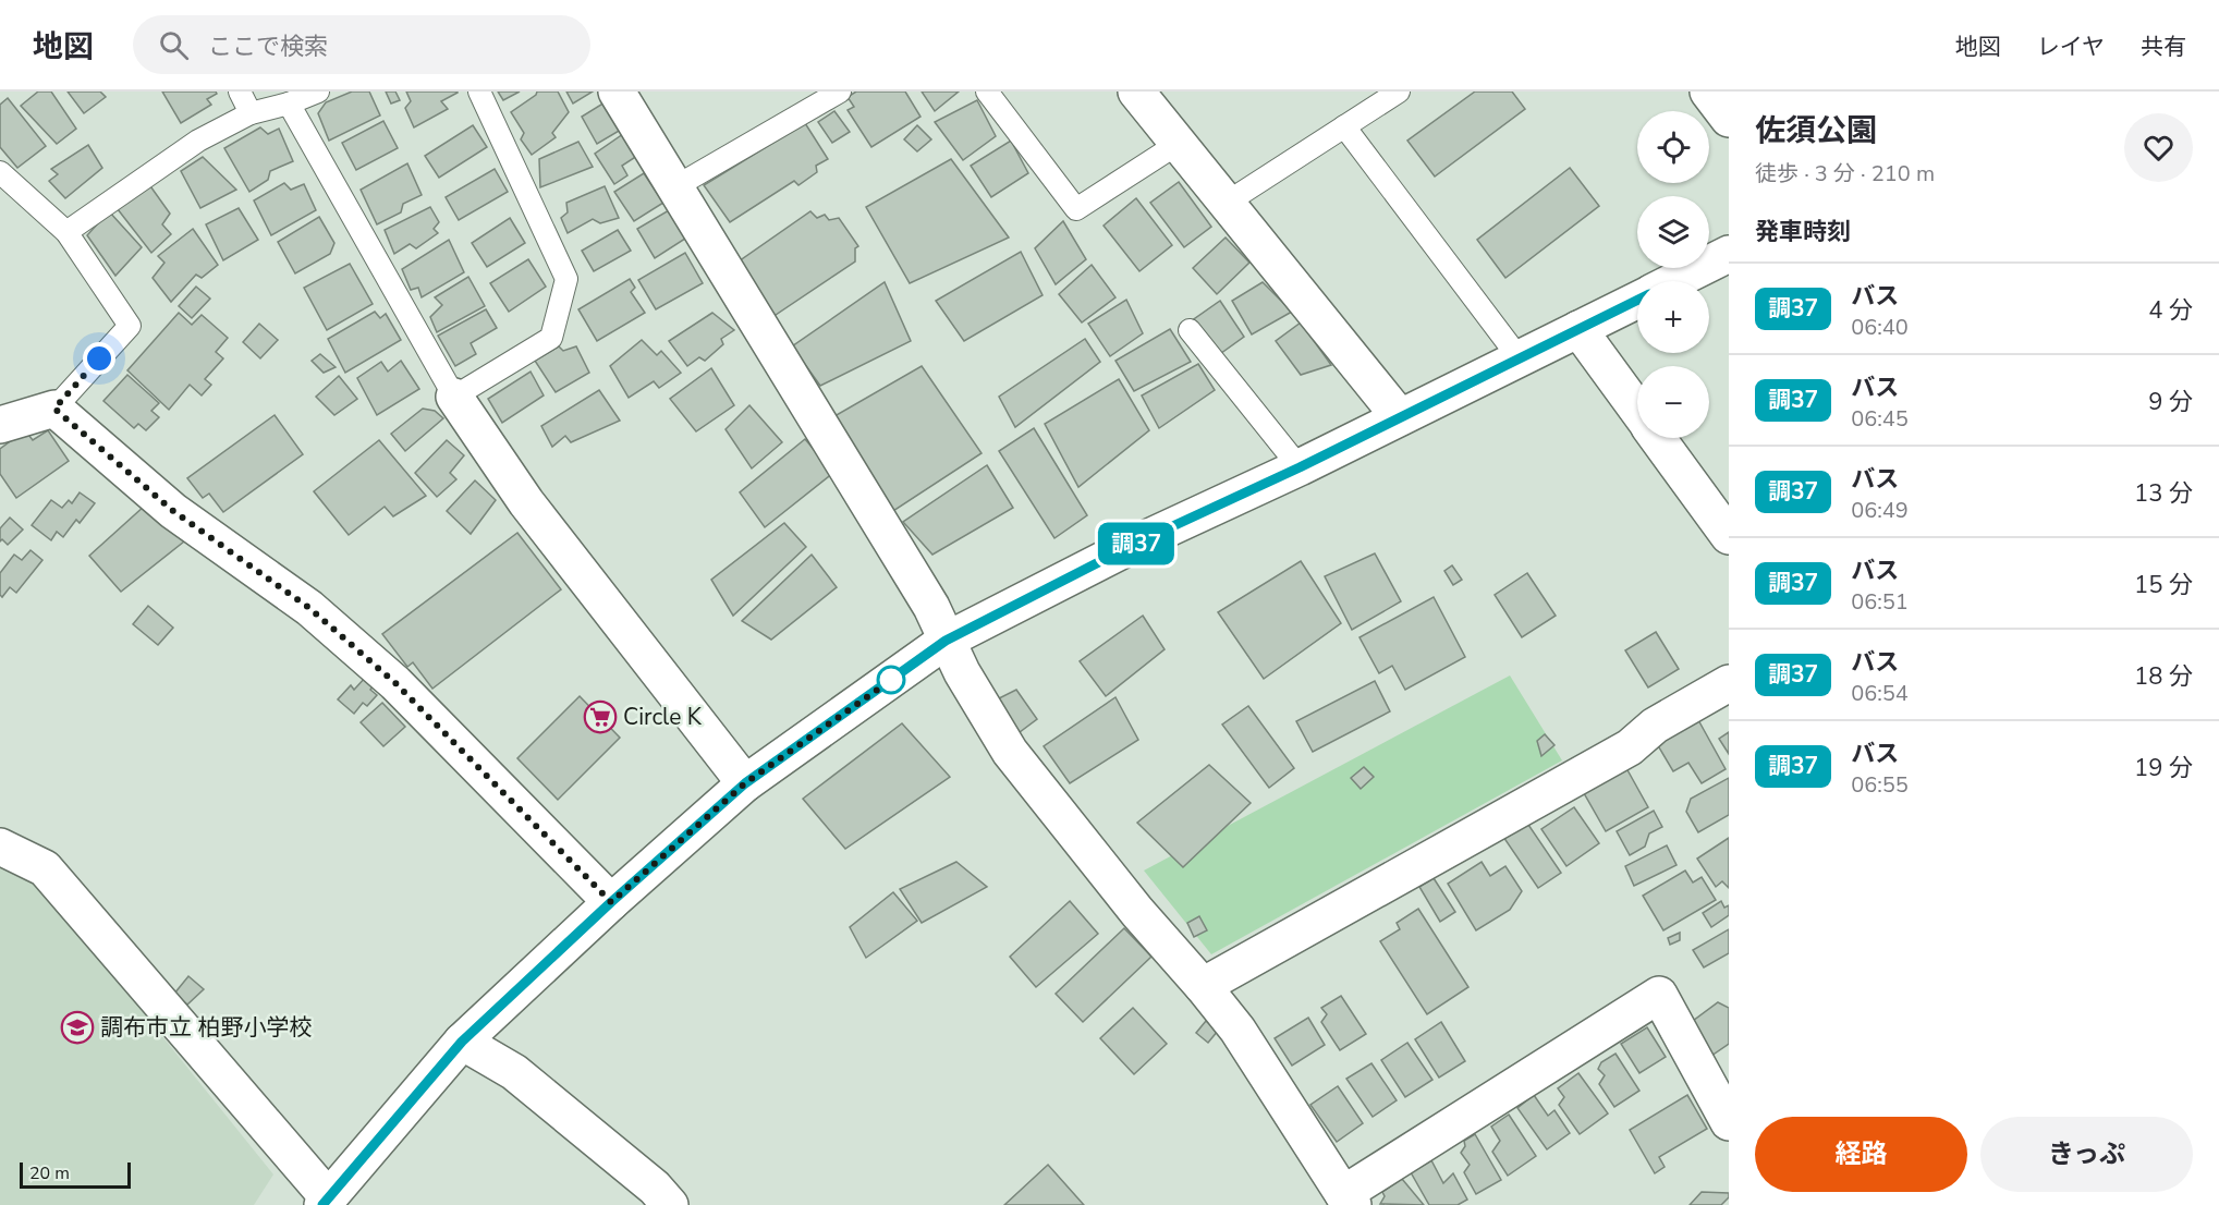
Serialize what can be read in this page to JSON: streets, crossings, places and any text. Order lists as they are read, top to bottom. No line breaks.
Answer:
{"places":{"supermarket":["Circle K"],"school or university":["調布市立 柏野小学校"]},"lines":["bus line 調37"],"scale_bar":"20 m","page":{"header":"地図","search":"ここで検索","nav":["地図","レイヤ","共有"],"on_map":"調37","heading":[["佐須公園","徒歩 · 3 分 · 210 m"],"発車時刻"],"map_buttons":["+","−"],"list":[{"mark":"調37","name":"バス","note":"06:40","value":"4 分"},{"mark":"調37","name":"バス","note":"06:45","value":"9 分"},{"mark":"調37","name":"バス","note":"06:49","value":"13 分"},{"mark":"調37","name":"バス","note":"06:51","value":"15 分"},{"mark":"調37","name":"バス","note":"06:54","value":"18 分"},{"mark":"調37","name":"バス","note":"06:55","value":"19 分"}],"buttons":["経路","きっぷ"],"scale":"20 m"}}
